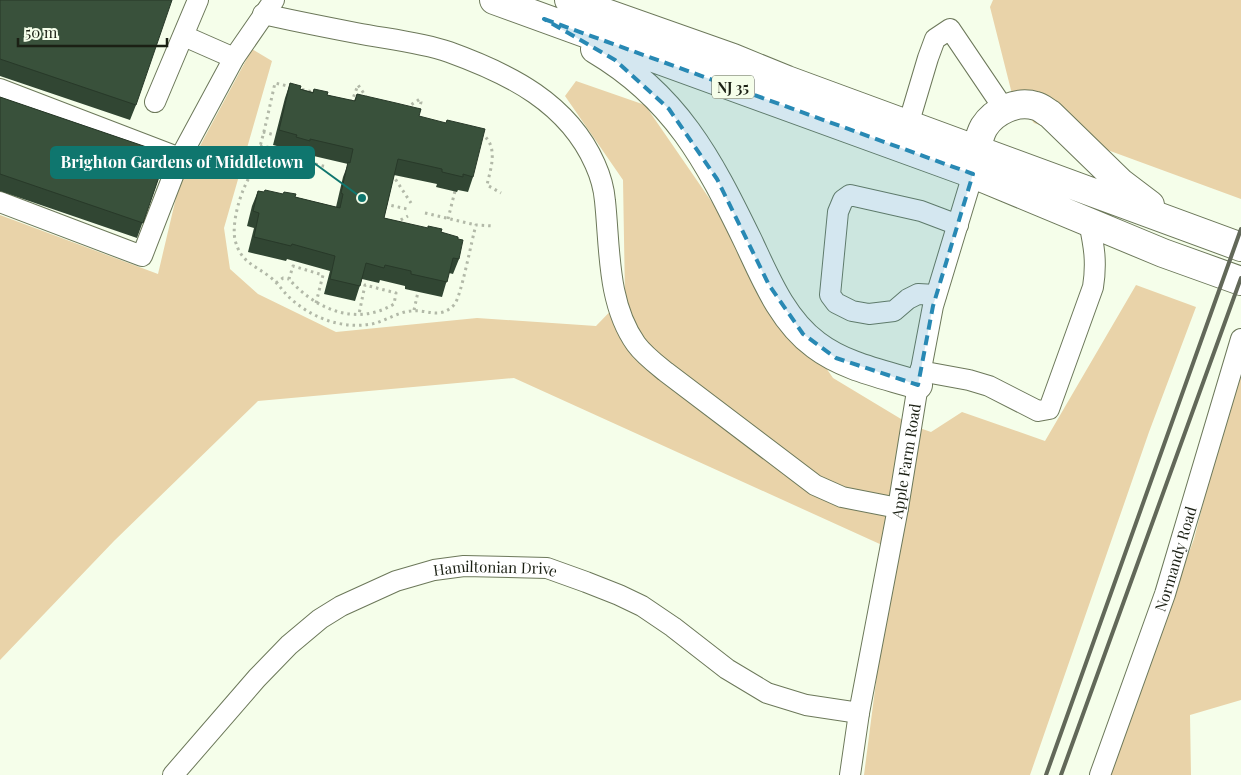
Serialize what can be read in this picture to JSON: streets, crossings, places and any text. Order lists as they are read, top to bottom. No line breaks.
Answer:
{"streets":{"highway":["NJ 35"],"street":["Apple Farm Road","Normandy Road","Hamiltonian Drive"]},"crossings":[["NJ 35","Apple Farm Road"],["Apple Farm Road","Hamiltonian Drive"]],"places":["Brighton Gardens of Middletown"],"scale_bar":"50 m"}
